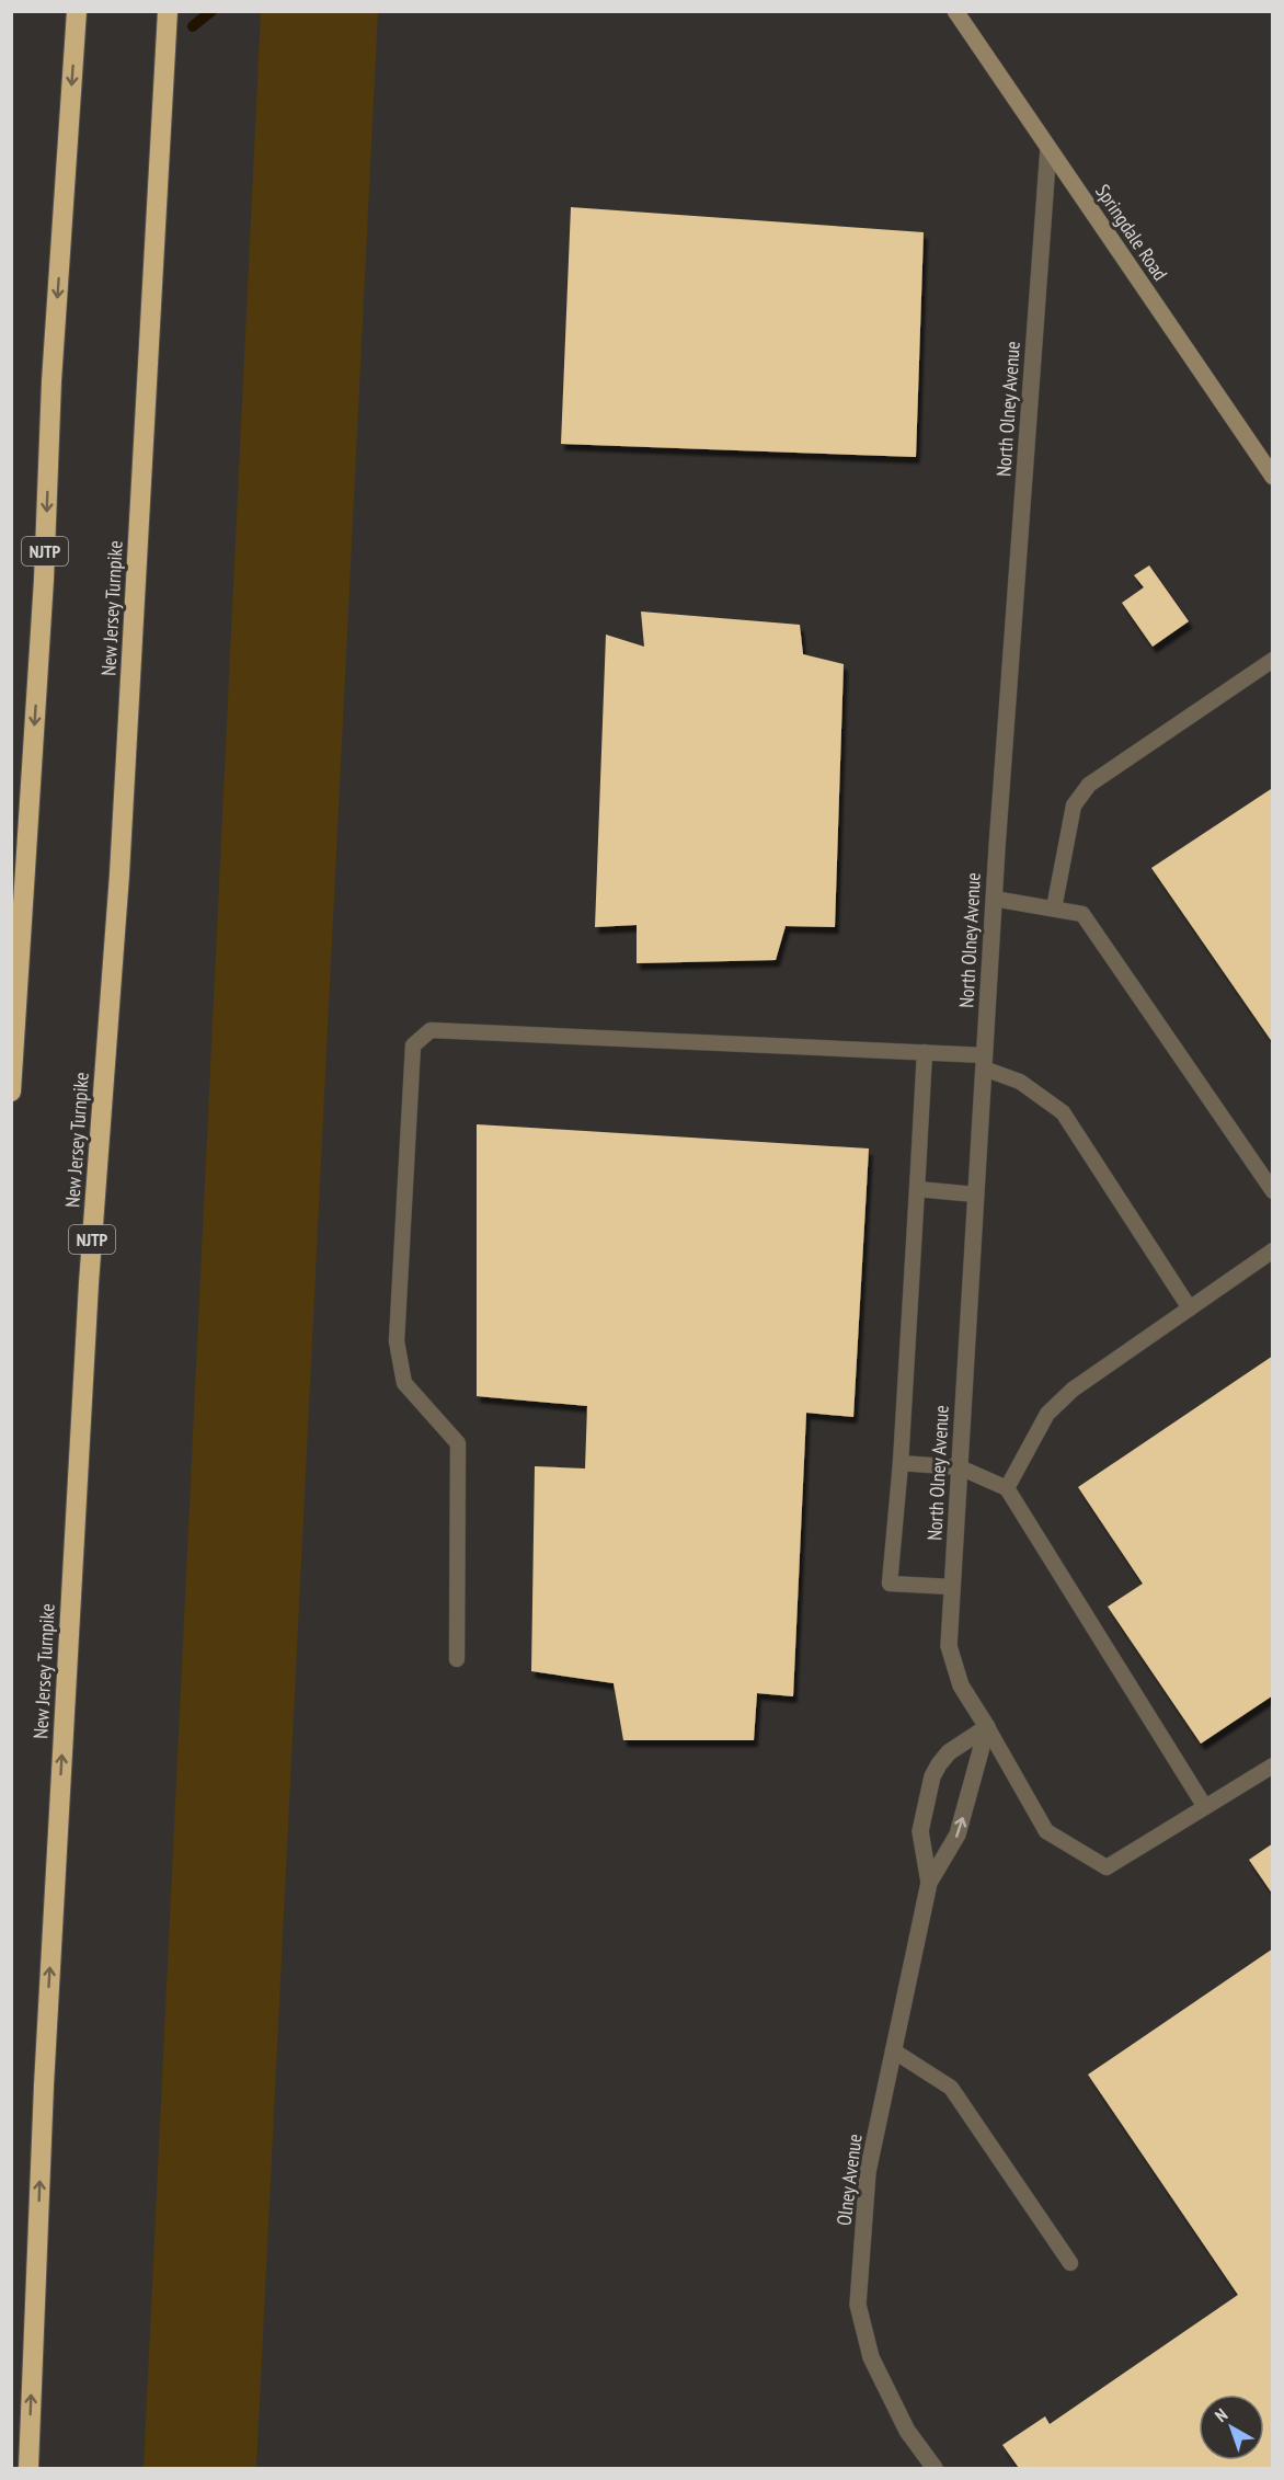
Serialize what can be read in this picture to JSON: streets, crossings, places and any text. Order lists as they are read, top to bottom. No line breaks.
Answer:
{"streets":{"highway":["NJTP","New Jersey Turnpike"],"main road":["Springdale Road"],"street":["North Olney Avenue","Olney Avenue"]},"crossings":[["Springdale Road","North Olney Avenue"],["North Olney Avenue","Olney Avenue"]],"north":"top left"}
